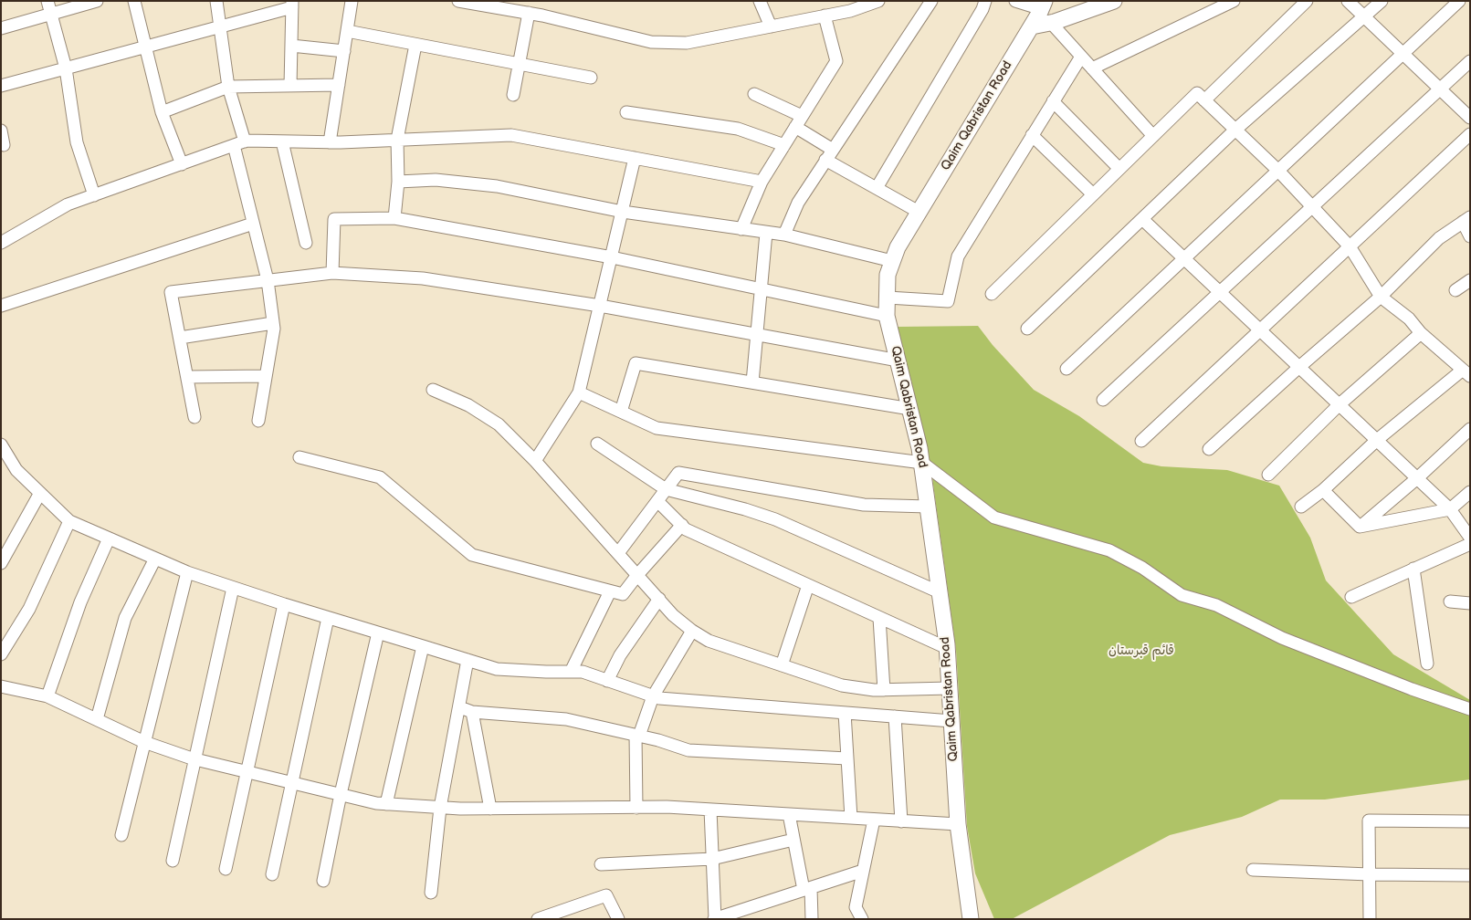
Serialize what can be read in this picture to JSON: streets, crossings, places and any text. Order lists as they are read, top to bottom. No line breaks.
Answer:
{"streets":{"street":["Qaim Qabristan Road"]},"parks":["قائم قبرستان"]}
